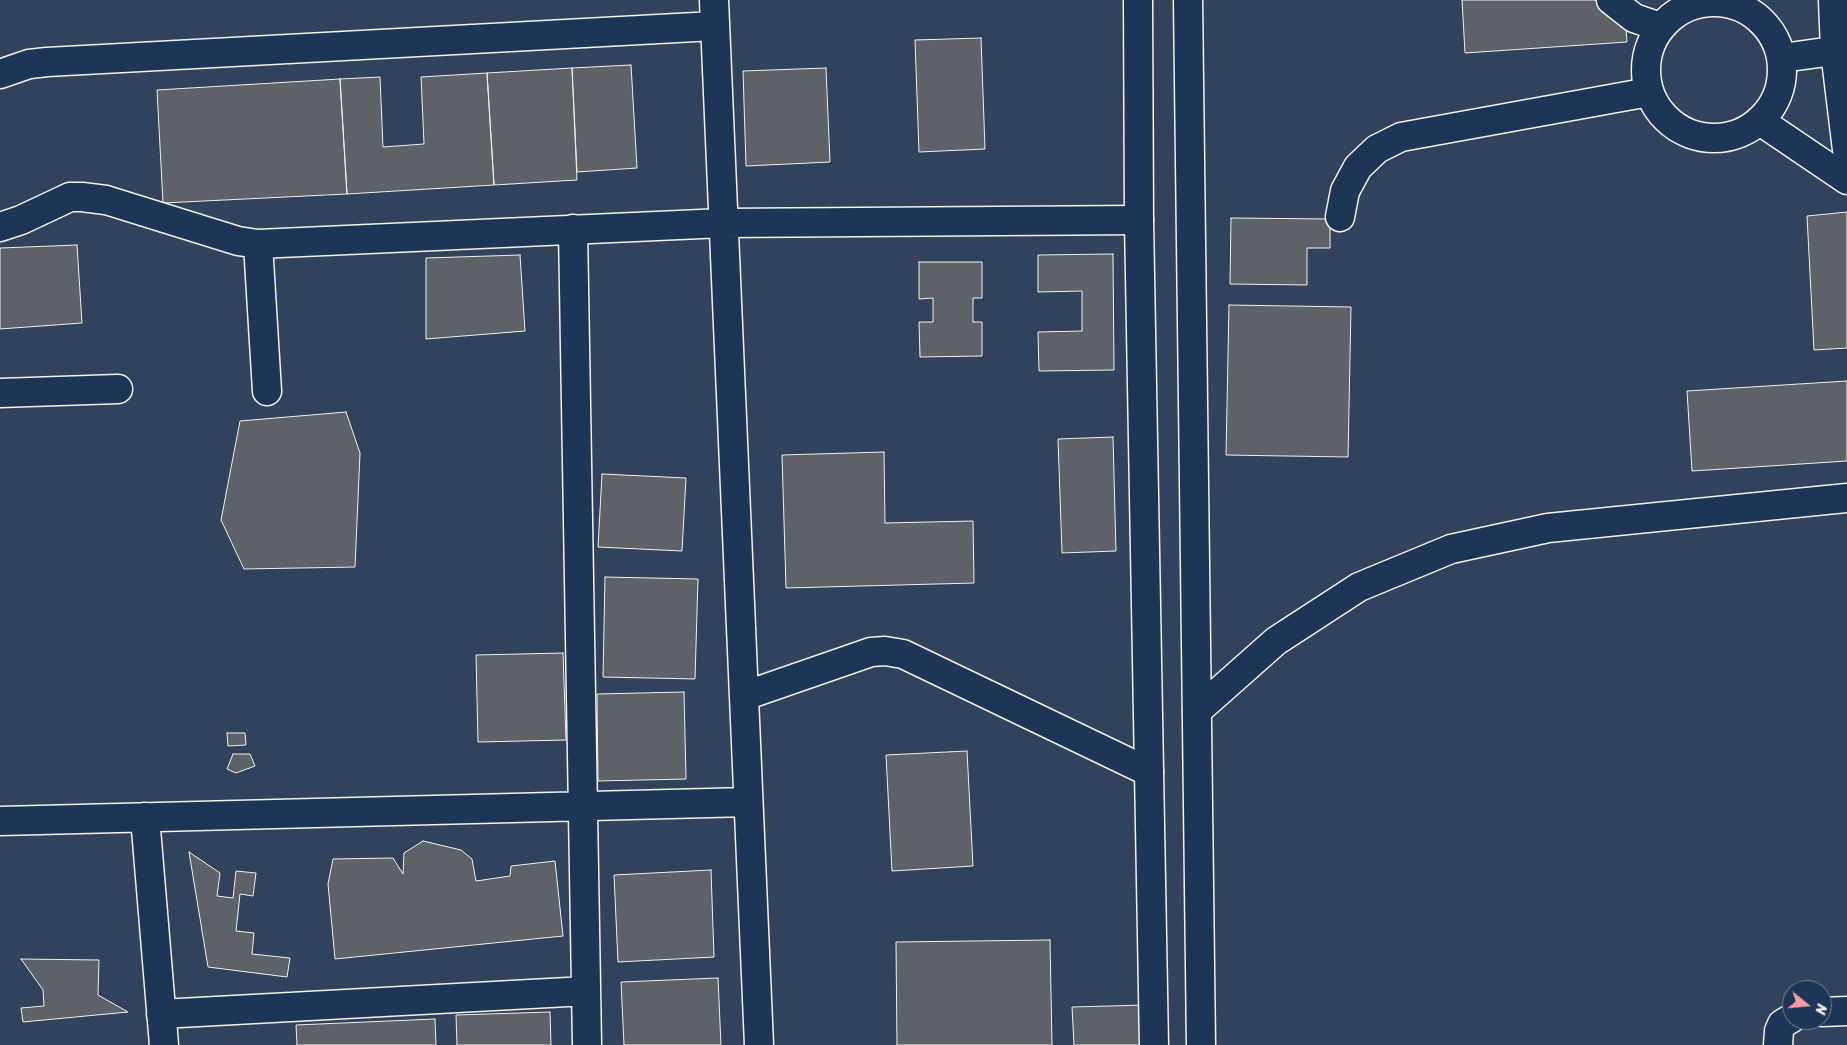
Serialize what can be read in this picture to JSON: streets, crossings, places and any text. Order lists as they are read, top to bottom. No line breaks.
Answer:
{"north":"right"}
